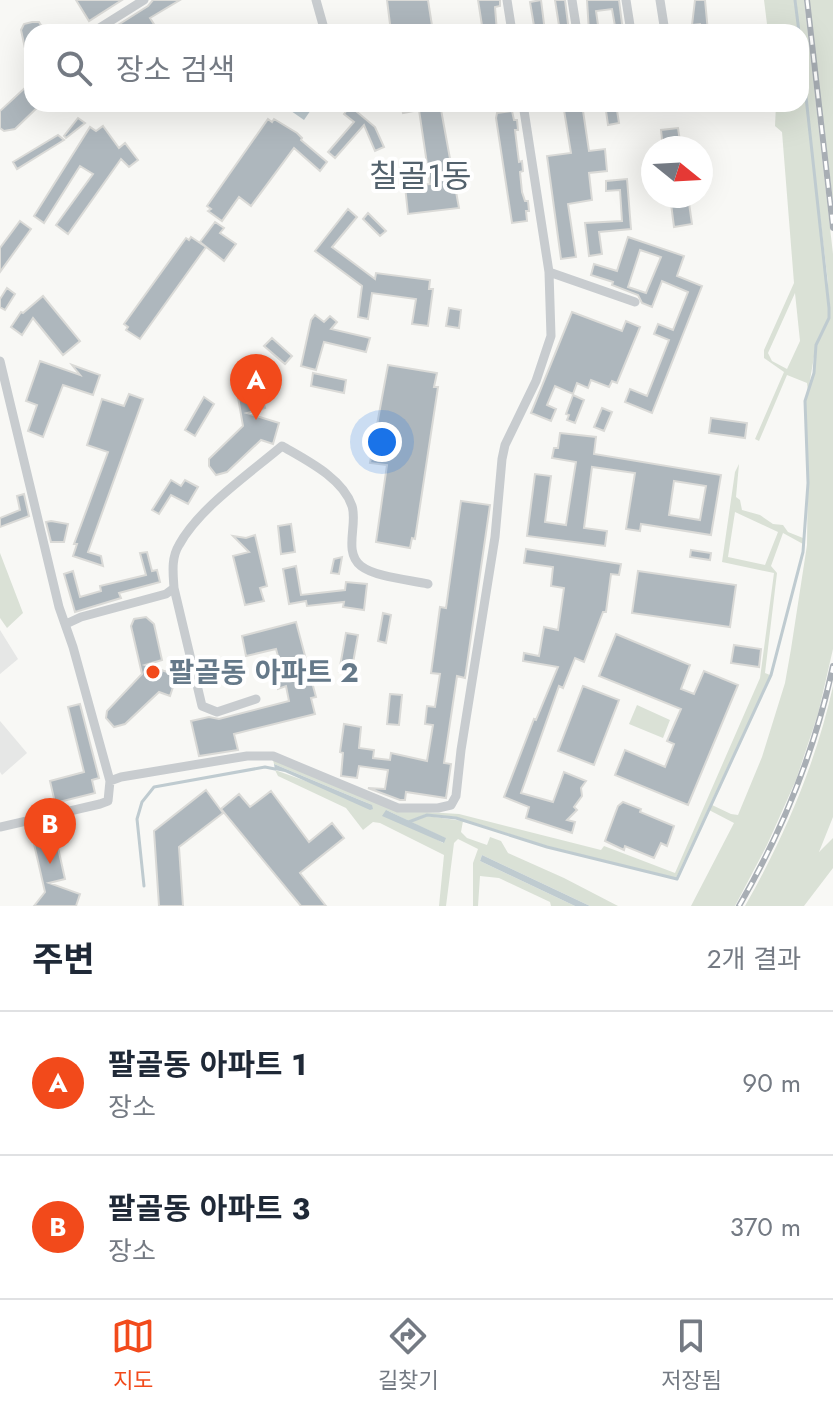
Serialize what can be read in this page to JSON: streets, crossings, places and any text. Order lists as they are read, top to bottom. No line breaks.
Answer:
{"districts":["칠골1동"],"places":["팔골동 아파트 2"],"north":"right","page":{"search":"장소 검색","pins":["A","B"],"heading":["주변","2개 결과"],"list":[{"mark":"A","name":"팔골동 아파트 1","note":"장소","value":"90 m"},{"mark":"B","name":"팔골동 아파트 3","note":"장소","value":"370 m"}],"nav":["지도","길찾기","저장됨"]}}
